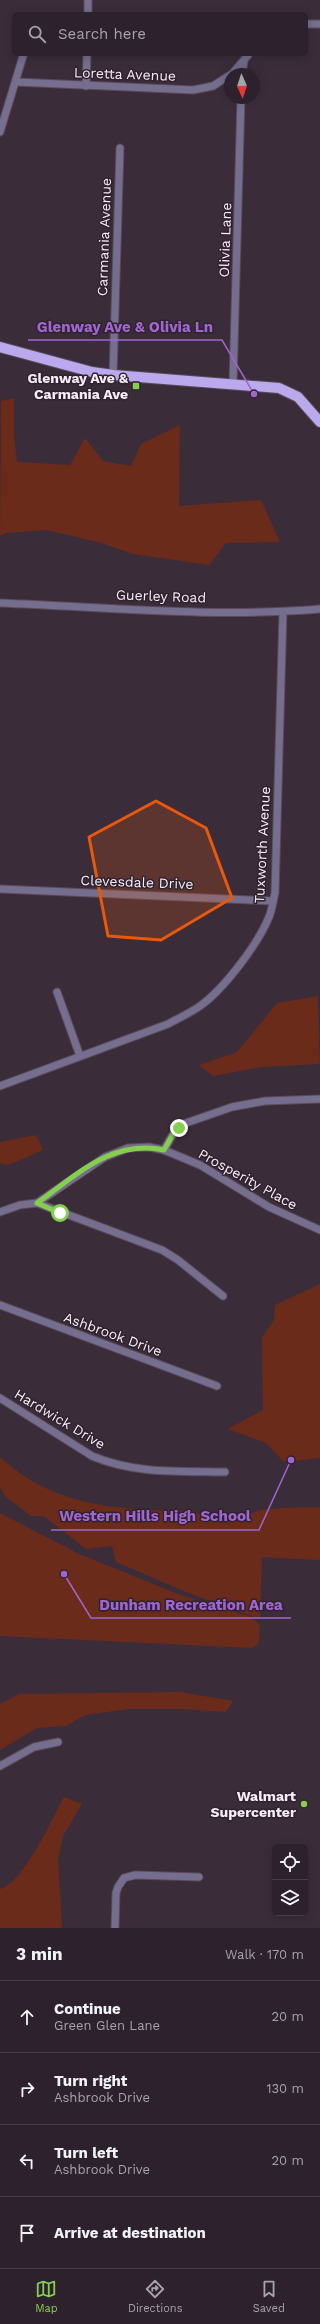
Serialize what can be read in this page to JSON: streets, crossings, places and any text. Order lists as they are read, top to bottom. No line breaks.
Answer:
{"streets":{"street":["Loretta Avenue","Carmania Avenue","Olivia Lane","Guerley Road","Tuxworth Avenue","Clevesdale Drive","Prosperity Place","Ashbrook Drive","Hardwick Drive"]},"crossings":[["Guerley Road","Tuxworth Avenue"],["Tuxworth Avenue","Clevesdale Drive"]],"places":{"transit":["Glenway Ave & Carmania Ave"],"other":["Glenway Ave & Olivia Ln","Western Hills High School","Dunham Recreation Area","Walmart Supercenter"]},"north":"bottom","page":{"search":"Search here","heading":["3 min","Walk · 170 m"],"list":[["Continue","Green Glen Lane","20 m"],["Turn right","Ashbrook Drive","130 m"],["Turn left","Ashbrook Drive","20 m"],"Arrive at destination"],"nav":["Map","Directions","Saved"]}}
